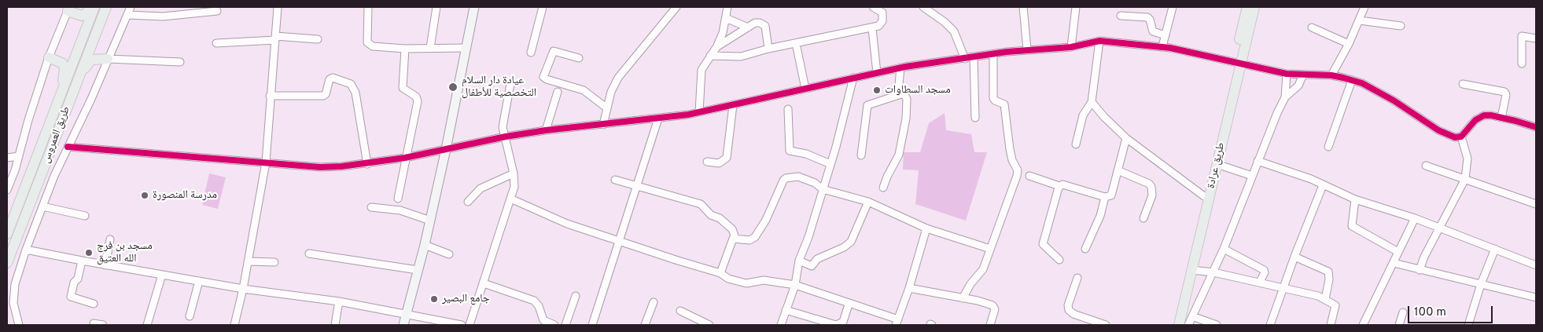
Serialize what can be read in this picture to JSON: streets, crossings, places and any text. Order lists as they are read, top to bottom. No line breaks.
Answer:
{"streets":{"main road":["طريق العمروس","طريق عرادة"]},"places":["عيادة دار السلام التخصصية للأطفال","مسجد السطاوات","مدرسة المنصورة","مسجد بن فرج الله العتيق","جامع البصير"],"scale_bar":"100 m"}
